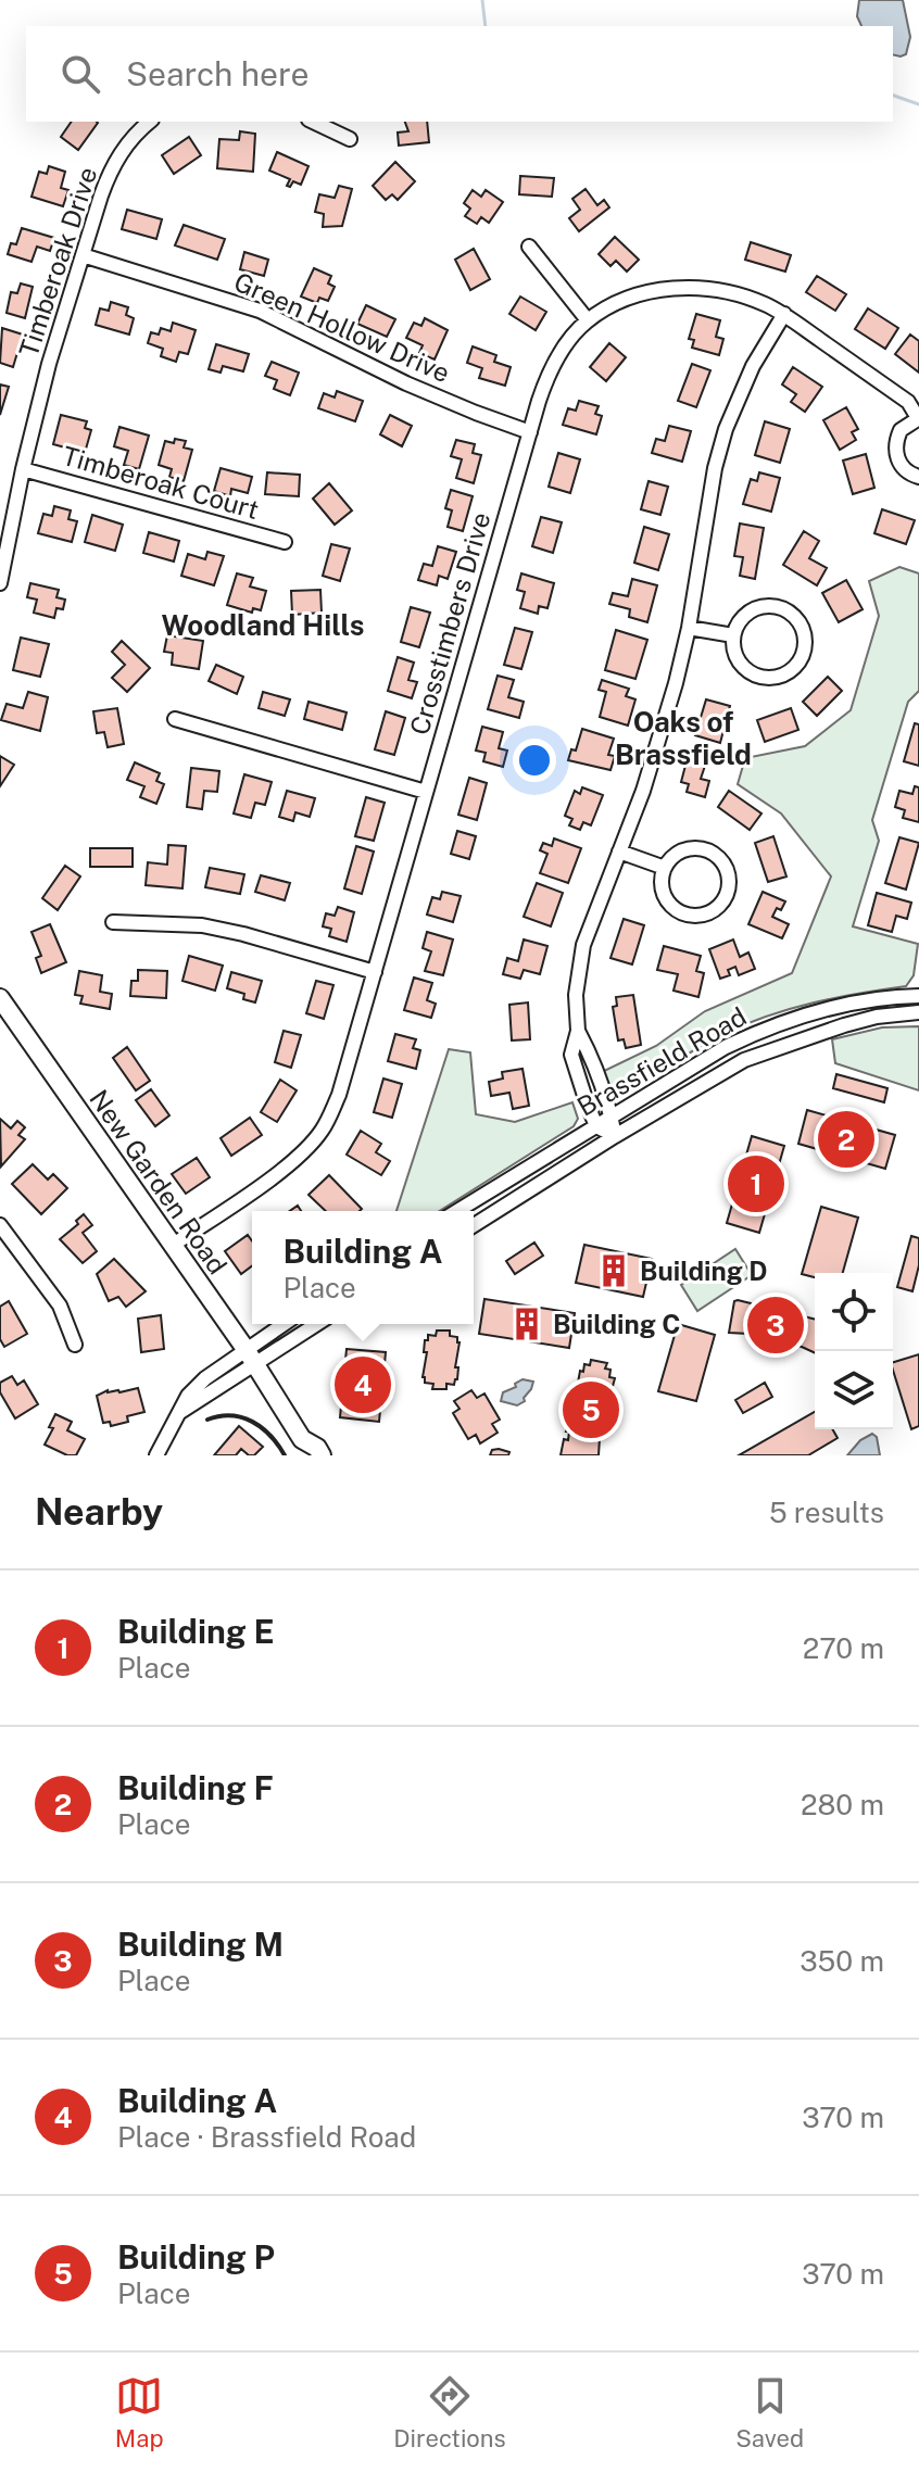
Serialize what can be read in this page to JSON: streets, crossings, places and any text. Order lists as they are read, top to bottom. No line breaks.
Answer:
{"streets":{"main road":["New Garden Road"],"street":["Timberoak Drive","Green Hollow Drive","Timberoak Court","Crosstimbers Drive","Brassfield Road"]},"crossings":[["Timberoak Drive","Green Hollow Drive"],["Timberoak Drive","Timberoak Court"],["Green Hollow Drive","Crosstimbers Drive"],["Crosstimbers Drive","New Garden Road"]],"districts":["Woodland Hills","Oaks of Brassfield"],"places":{"building":["Building D","Building C"]},"page":{"search":"Search here","pins":["2","1","3","4","5"],"popup":["Building A","Place"],"heading":["Nearby","5 results"],"list":[{"mark":"1","name":"Building E","note":"Place","value":"270 m"},{"mark":"2","name":"Building F","note":"Place","value":"280 m"},{"mark":"3","name":"Building M","note":"Place","value":"350 m"},{"mark":"4","name":"Building A","note":"Place · Brassfield Road","value":"370 m"},{"mark":"5","name":"Building P","note":"Place","value":"370 m"}],"nav":["Map","Directions","Saved"]}}
